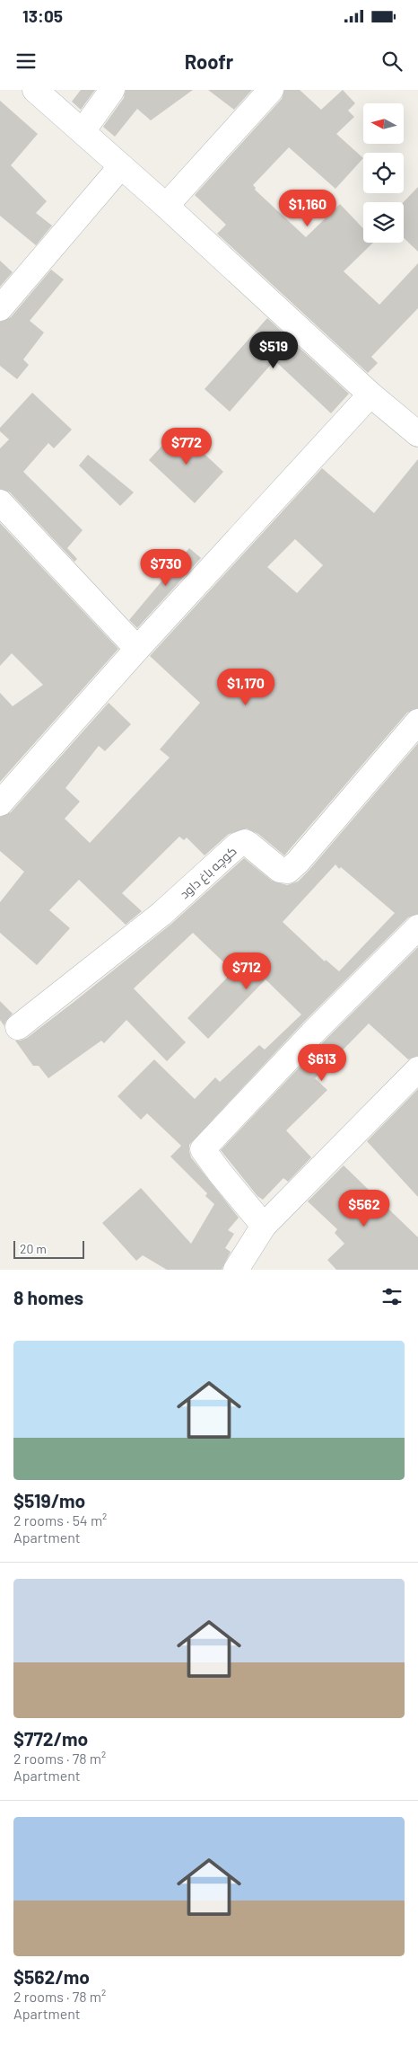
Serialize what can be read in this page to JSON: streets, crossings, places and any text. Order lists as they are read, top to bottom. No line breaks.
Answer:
{"streets":{"street":["کوچه باغ داود"]},"scale_bar":"20 m","north":"left","page":{"status":"13:05","header":"Roofr","price":["$1,160","$519","$772","$730","$1,170","$712","$613","$562"],"scale":"20 m","heading":"8 homes","list":[{"name":"$519/mo","note":"2 rooms · 54 m² · Apartment"},{"name":"$772/mo","note":"2 rooms · 78 m² · Apartment"},{"name":"$562/mo","note":"2 rooms · 78 m² · Apartment"}]}}
